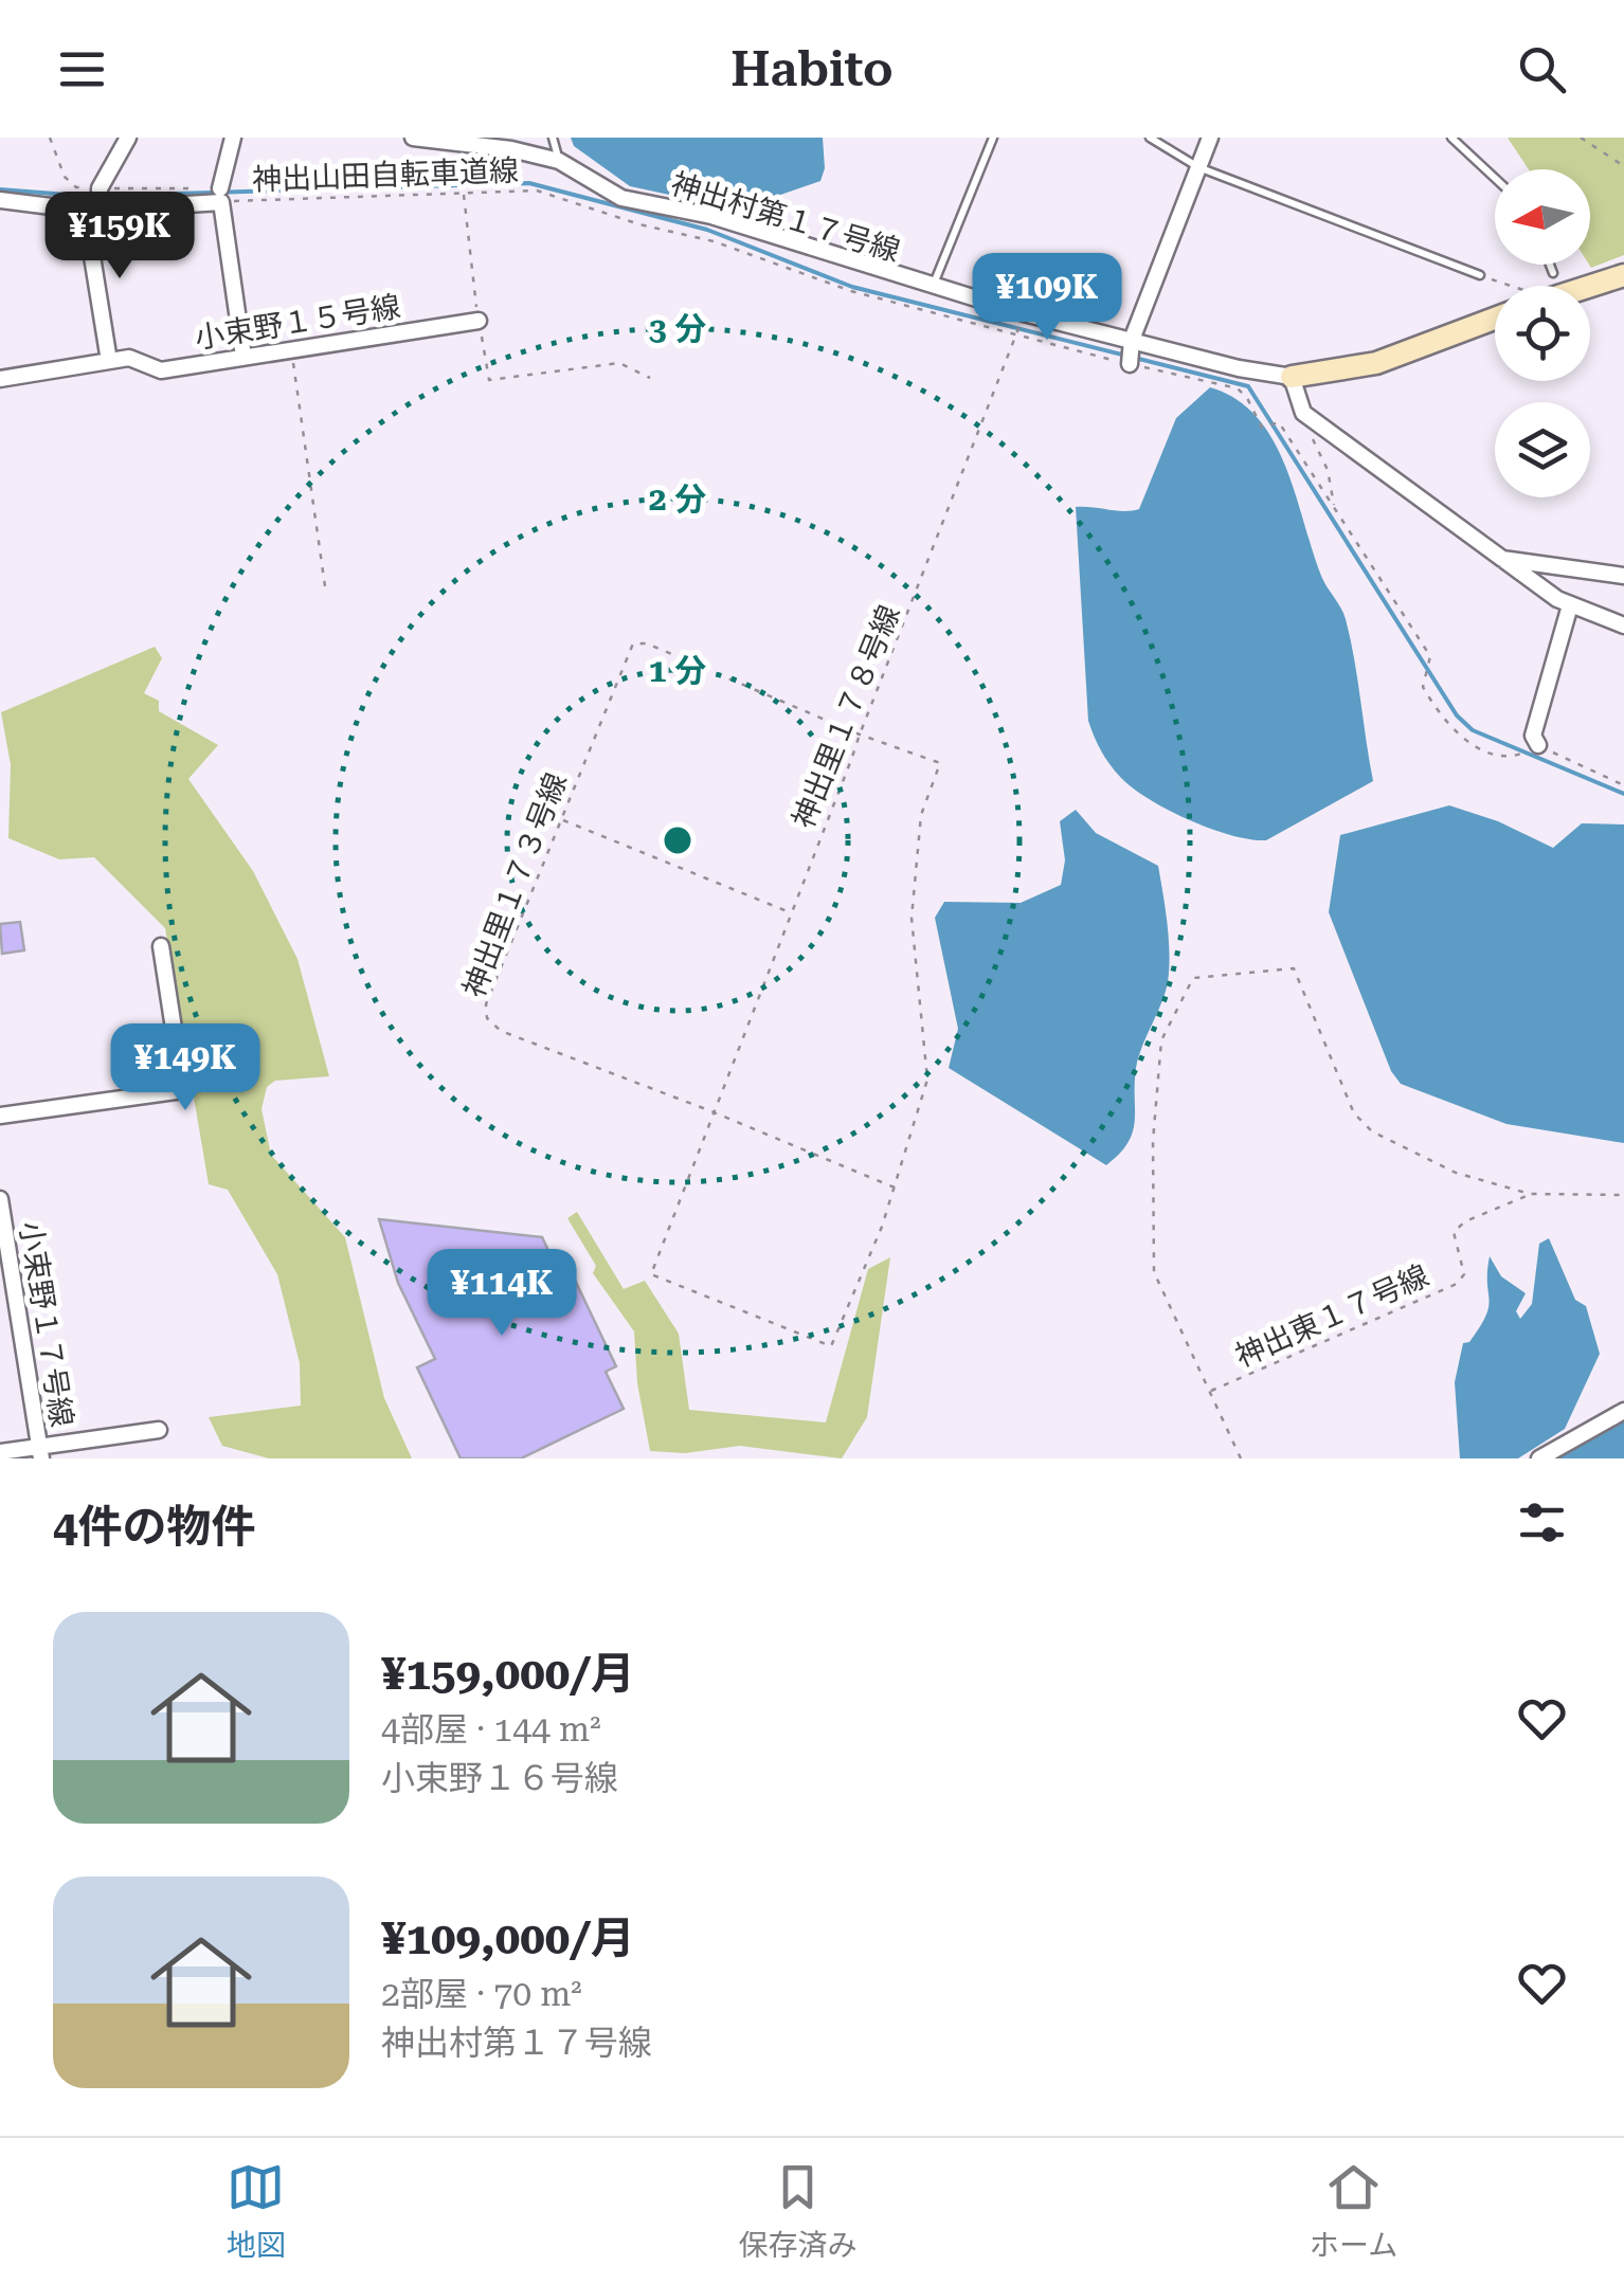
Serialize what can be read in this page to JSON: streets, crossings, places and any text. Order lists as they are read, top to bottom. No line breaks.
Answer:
{"streets":{"street":["神出村第１７号線","小束野１５号線","小束野１７号線"],"path":["神出山田自転車道線","神出里１７８号線","神出里１７３号線","神出東１７号線"]},"crossings":[["神出山田自転車道線","神出里１７８号線"],["神出里１７８号線","神出里１７３号線"]],"north":"left","page":{"header":"Habito","price":["¥159K","¥109K","¥149K","¥114K"],"heading":"4件の物件","list":[{"name":"¥159,000/月","note":"4部屋 · 144 m² · 小束野１６号線"},{"name":"¥109,000/月","note":"2部屋 · 70 m² · 神出村第１７号線"}],"tabs":["地図","保存済み","ホーム"]},"rings":["3 分","2 分","1 分"]}
